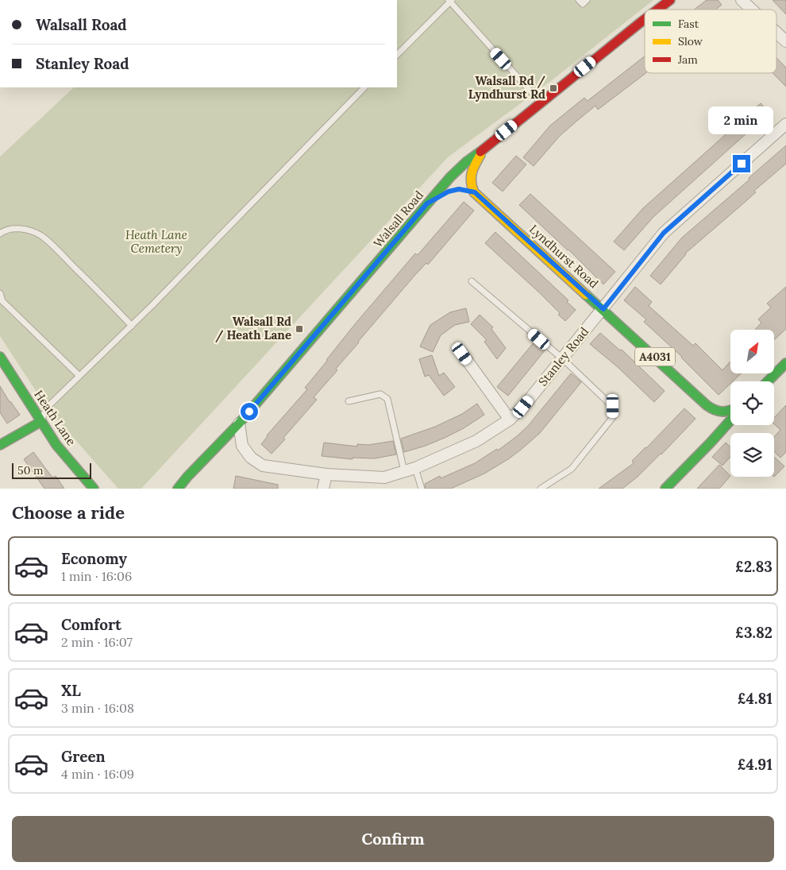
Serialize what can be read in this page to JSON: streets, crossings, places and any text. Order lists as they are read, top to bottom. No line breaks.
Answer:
{"streets":{"main road":["Walsall Road","Lyndhurst Road","A4031","Heath Lane"],"street":["Stanley Road"]},"crossings":[["Walsall Road","Lyndhurst Road"],["Walsall Road","Stanley Road"],["Walsall Road","A4031"],["Lyndhurst Road","Stanley Road"]],"parks":["Heath Lane Cemetery"],"places":{"transit":["Walsall Rd / Lyndhurst Rd","Walsall Rd / Heath Lane"]},"legend":["Fast","Slow","Jam"],"scale_bar":"50 m","north":"top right","page":{"banner":["Walsall Road","Stanley Road"],"bubble":"2 min","scale":"50 m","heading":"Choose a ride","list":[{"name":"Economy","note":"1 min · 16:06","value":"£2.83"},{"name":"Comfort","note":"2 min · 16:07","value":"£3.82"},{"name":"XL","note":"3 min · 16:08","value":"£4.81"},{"name":"Green","note":"4 min · 16:09","value":"£4.91"}],"buttons":"Confirm"}}
